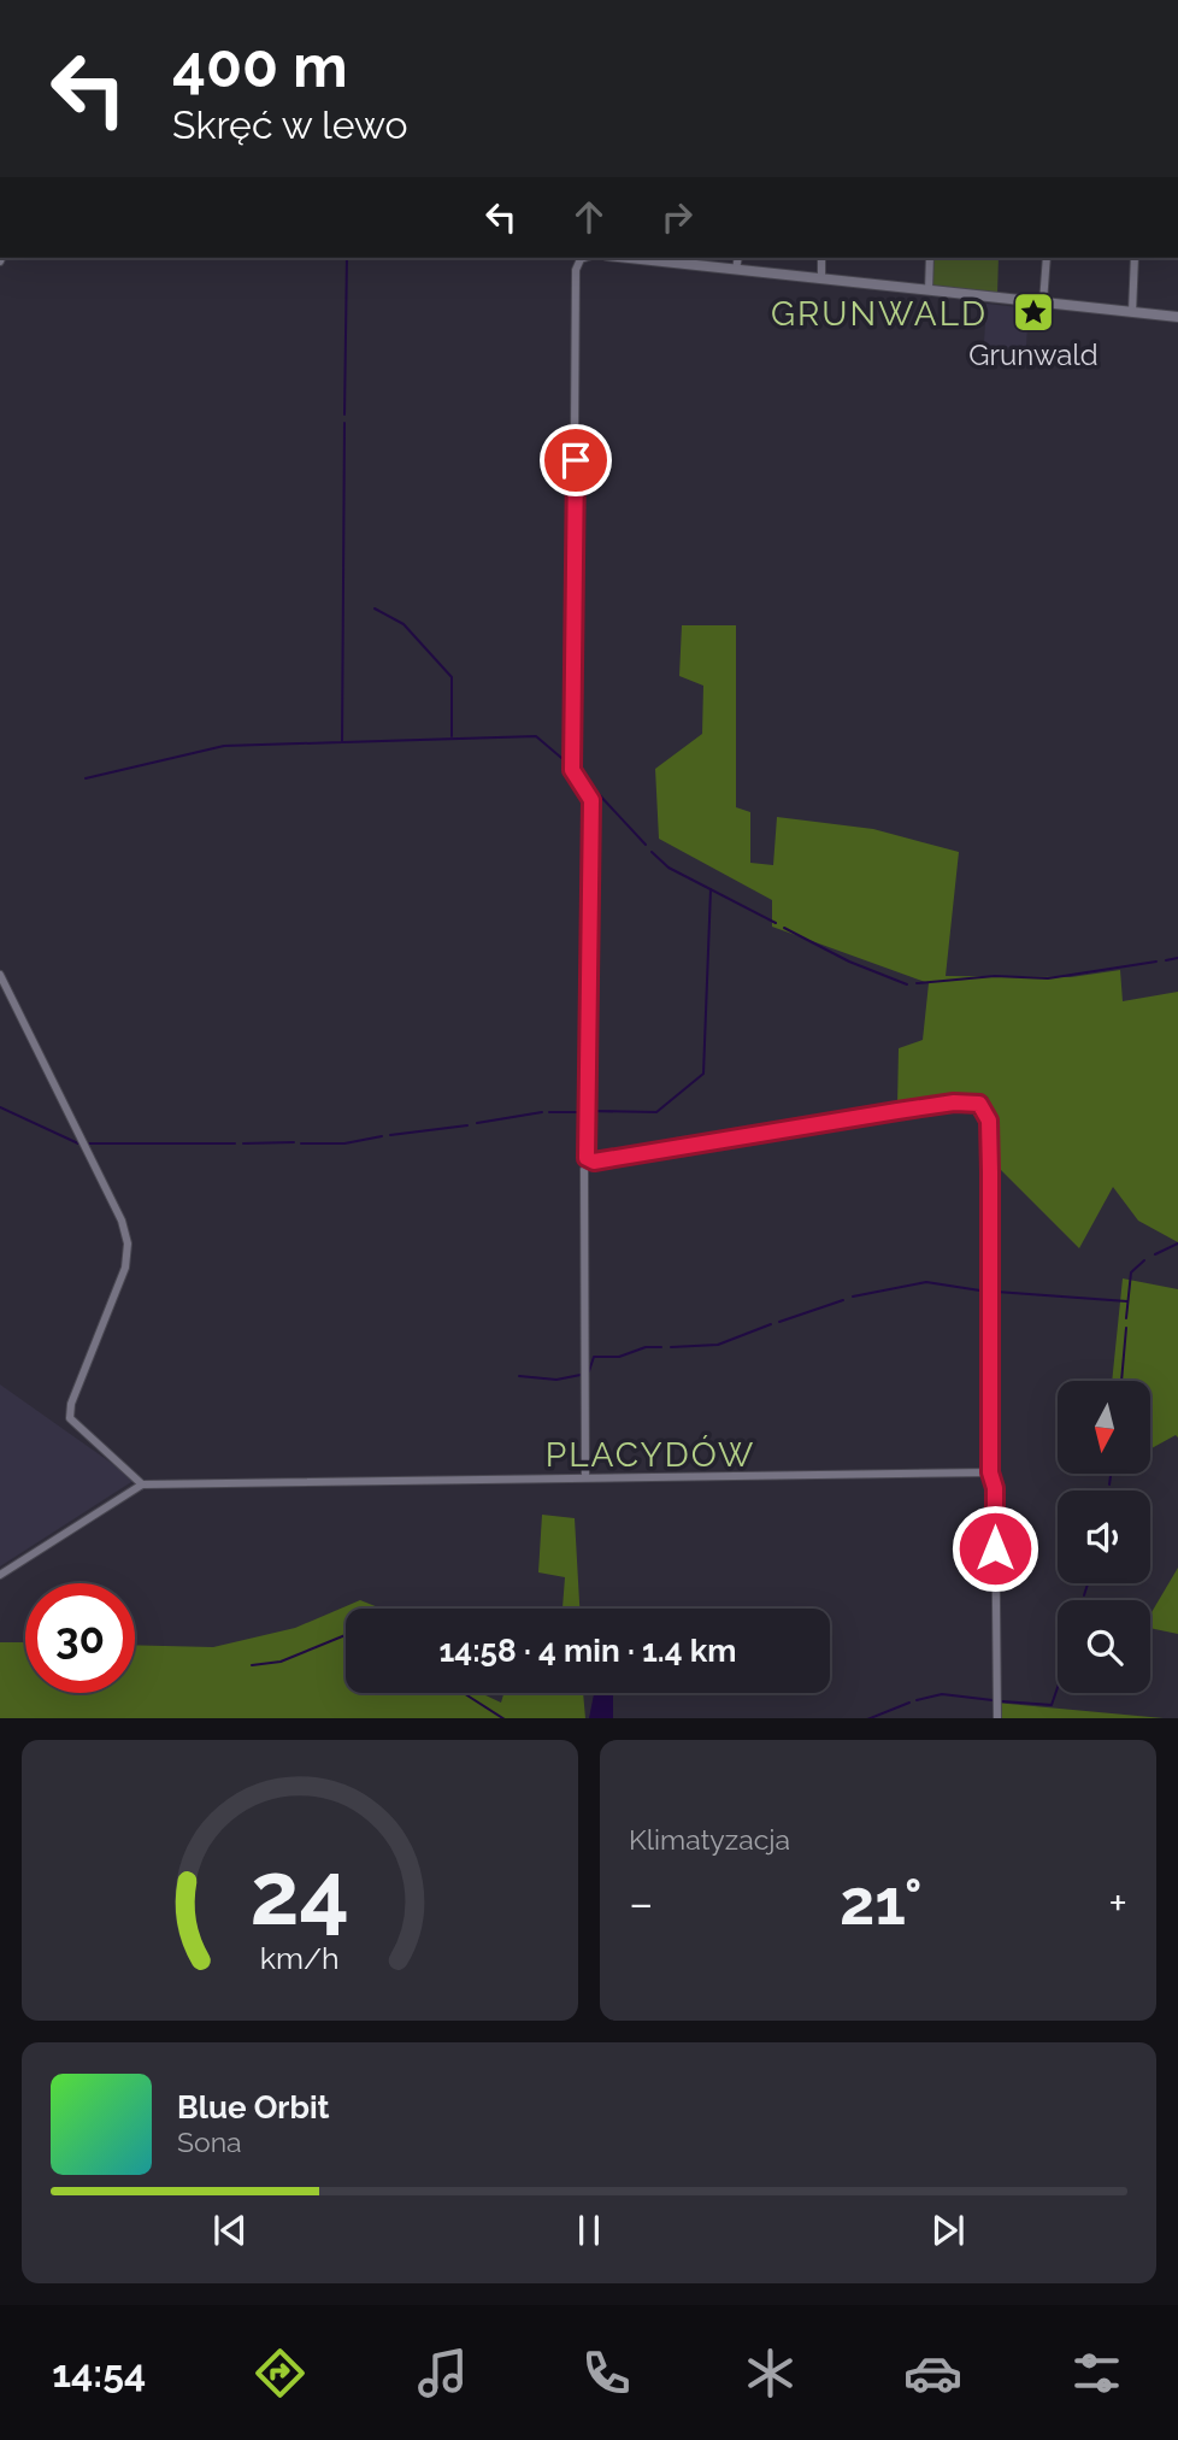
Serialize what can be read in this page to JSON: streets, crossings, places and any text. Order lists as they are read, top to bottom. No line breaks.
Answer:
{"districts":["GRUNWALD","PLACYDÓW"],"places":{"place":["Grunwald"]},"north":"bottom","page":{"turn":["400 m","Skręć w lewo"],"limit":"30","trip":"14:58 · 4 min · 1.4 km","tile":"Klimatyzacja","heat":["−","21°","+"],"song":["Blue Orbit","Sona"],"tabs":"14:54","gauge":["24","km/h"]}}
